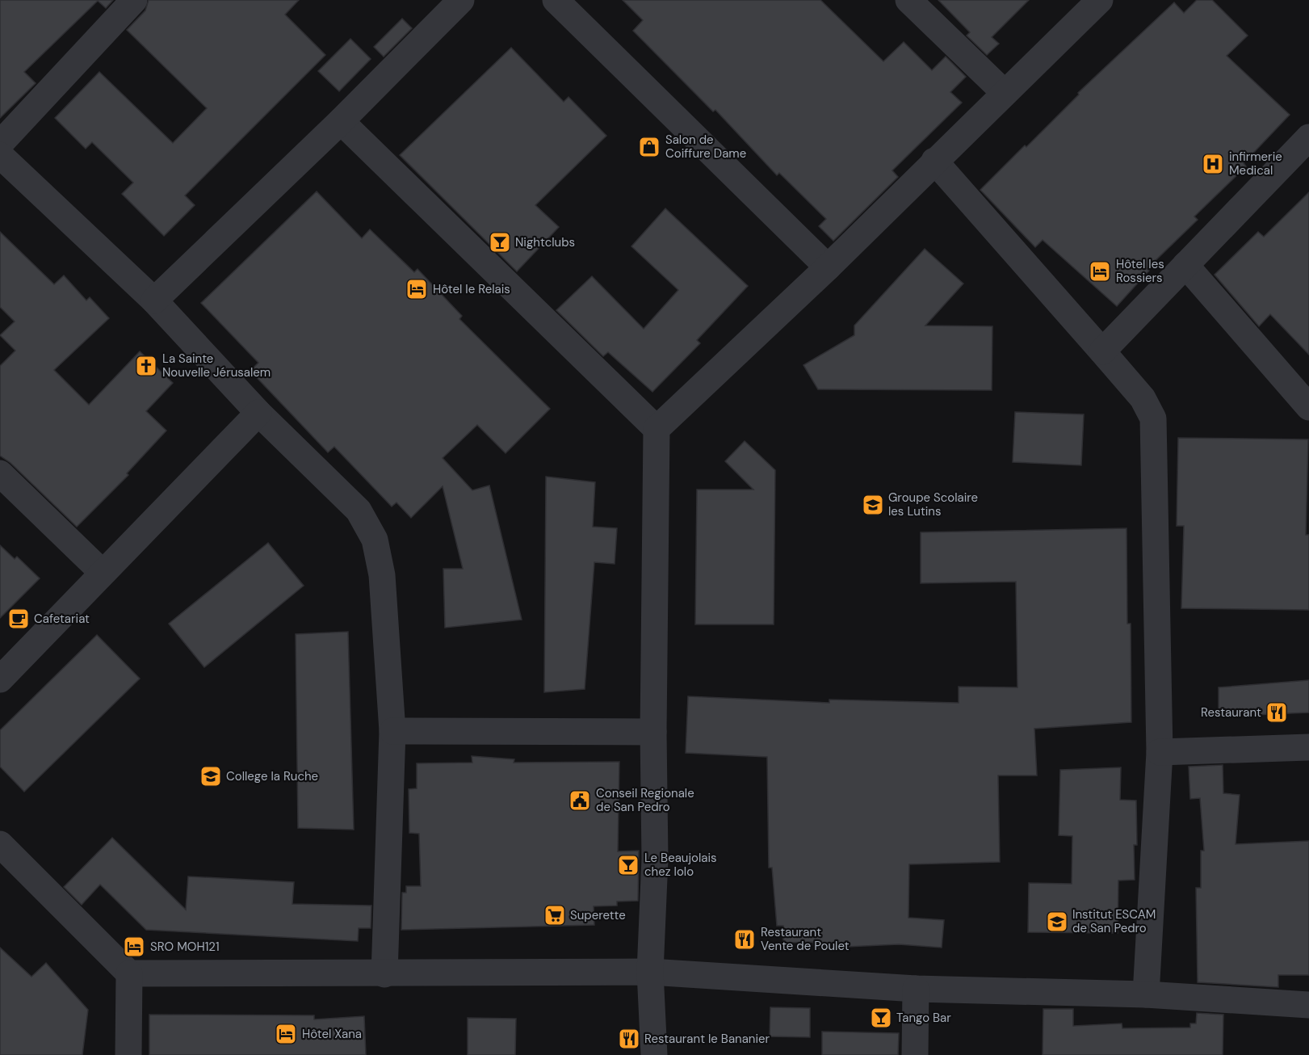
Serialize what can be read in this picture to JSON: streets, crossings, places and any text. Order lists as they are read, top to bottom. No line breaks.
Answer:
{"places":{"shop":["Salon de Coiffure Dame"],"hospital":["infirmerie Medical"],"bar":["Nightclubs","Le Beaujolais chez lolo","Tango Bar"],"hotel":["Hôtel les Rossiers","Hôtel le Relais","SRO MOH121","Hôtel Xana"],"church":["La Sainte Nouvelle Jérusalem"],"school or university":["Groupe Scolaire les Lutins","College la Ruche","Institut ESCAM de San Pedro"],"cafe":["Cafetariat"],"restaurant":["Restaurant","Restaurant Vente de Poulet","Restaurant le Bananier"],"public building":["Conseil Regionale de San Pedro"],"supermarket":["Superette"]}}
